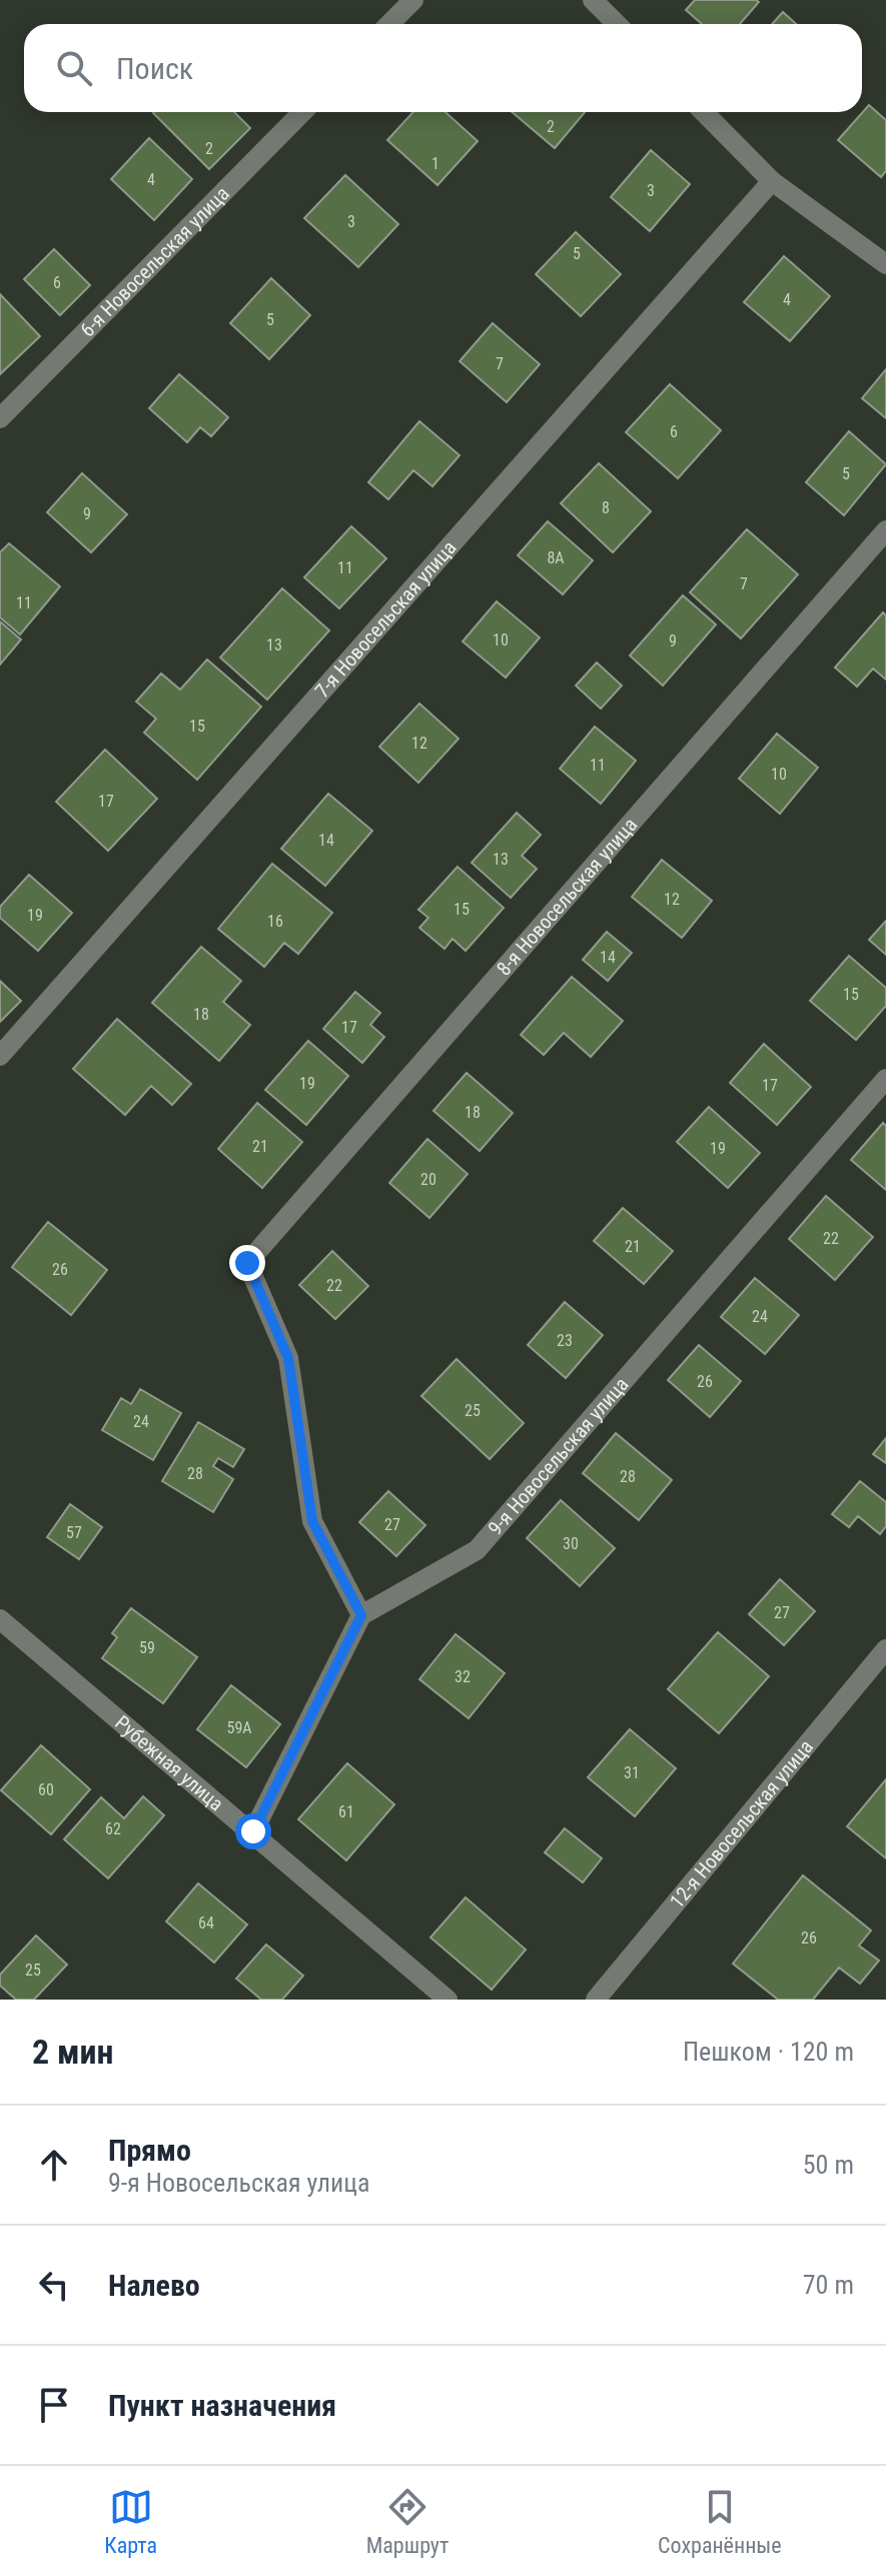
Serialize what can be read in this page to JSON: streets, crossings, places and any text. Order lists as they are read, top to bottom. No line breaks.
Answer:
{"streets":{"street":["6-я Новосельская улица","7-я Новосельская улица","8-я Новосельская улица","9-я Новосельская улица","Рубежная улица","12-я Новосельская улица"]},"crossings":[["8-я Новосельская улица","9-я Новосельская улица"]],"house_numbers":["2","2","1","4","3","3","5","6","4","5","7","6","5","8","9","8А","11","7","11","10","9","13","15","12","11","10","17","14","13","12","15","19","16","14","15","18","17","19","17","18","21","19","20","22","21","26","22","24","23","26","25","24","28","28","27","57","30","27","59","32","59А","31","60","61","62","64","26","25"],"page":{"search":"Поиск","heading":["2 мин","Пешком · 120 m"],"list":[["Прямо","9-я Новосельская улица","50 m"],["Налево","70 m"],"Пункт назначения"],"nav":["Карта","Маршрут","Сохранённые"]}}
